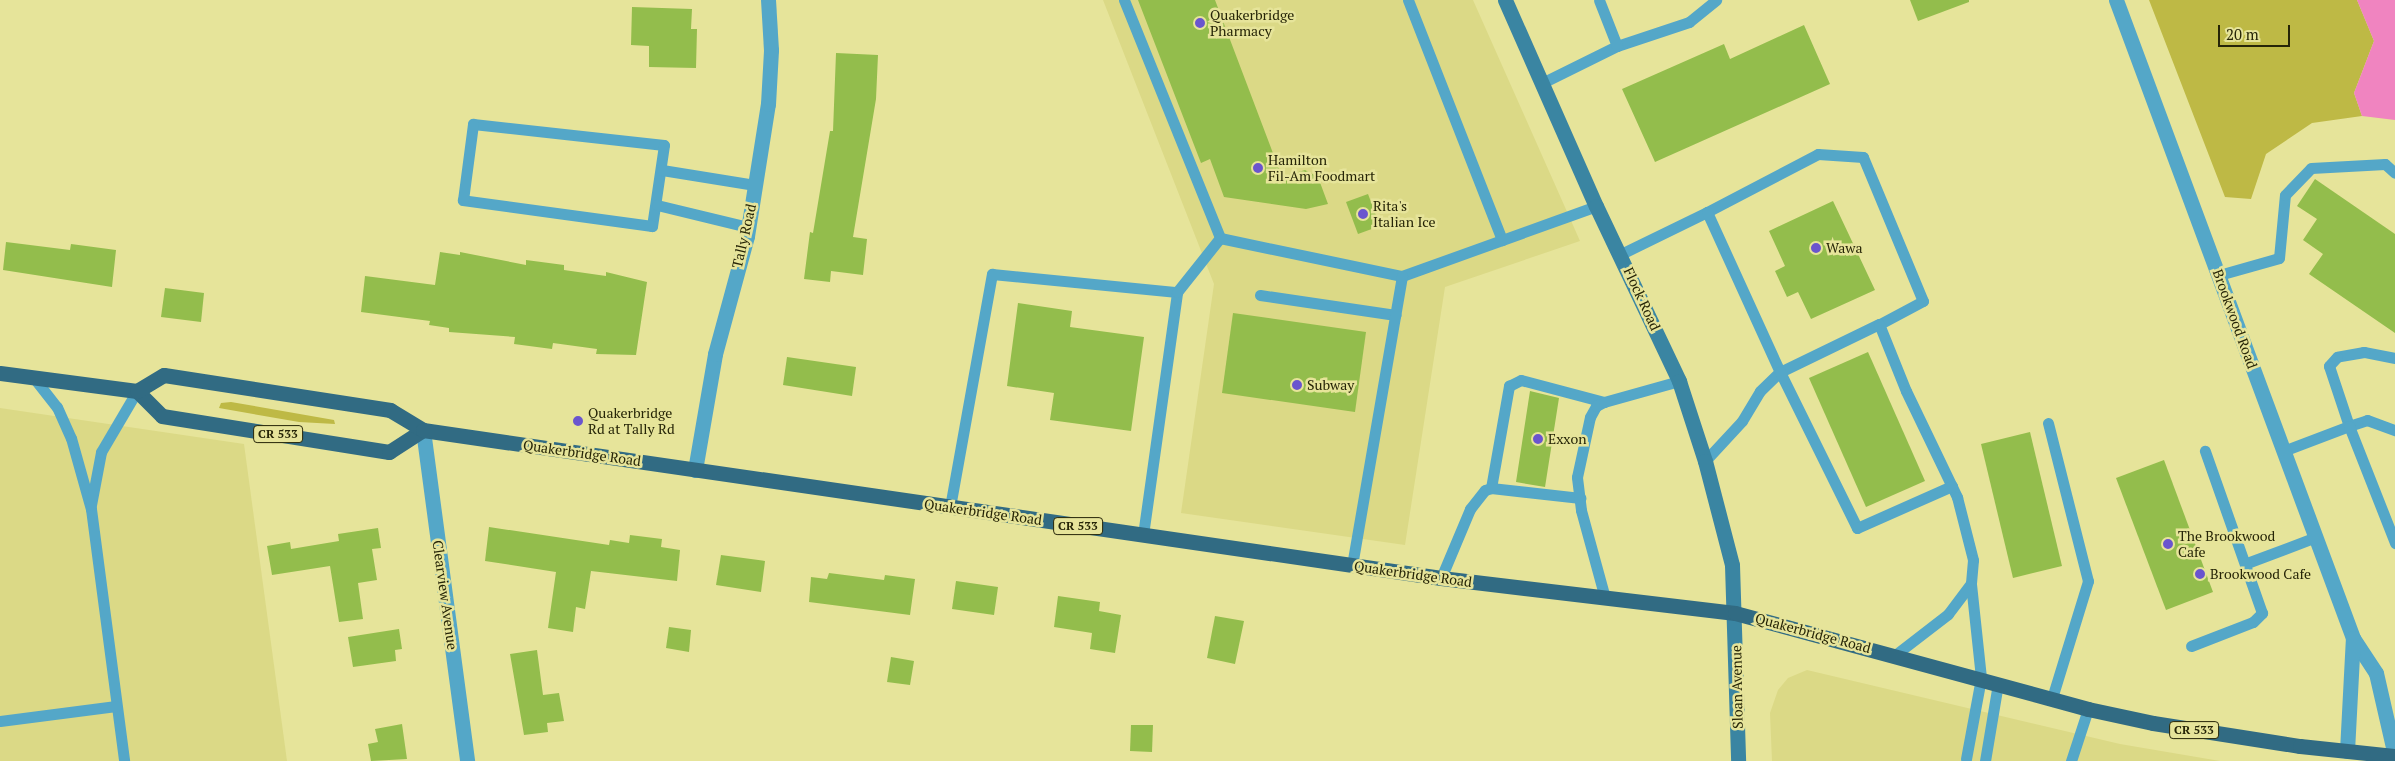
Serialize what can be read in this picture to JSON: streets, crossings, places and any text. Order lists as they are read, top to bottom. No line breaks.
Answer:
{"streets":{"main road":["Flock Road","CR 533","Quakerbridge Road","Sloan Avenue"],"street":["Tally Road","Brookwood Road","Clearview Avenue"]},"crossings":[["Tally Road","Quakerbridge Road"],["Flock Road","Quakerbridge Road"],["Flock Road","Sloan Avenue"],["Brookwood Road","Quakerbridge Road"],["CR 533","Quakerbridge Road"],["CR 533","Clearview Avenue"],["Quakerbridge Road","Clearview Avenue"],["Quakerbridge Road","Sloan Avenue"]],"places":["Quakerbridge Pharmacy","Hamilton Fil-Am Foodmart","Rita's Italian Ice","Wawa","Subway","Quakerbridge Rd at Tally Rd","Exxon","The Brookwood Cafe","Brookwood Cafe"],"scale_bar":"20 m"}
